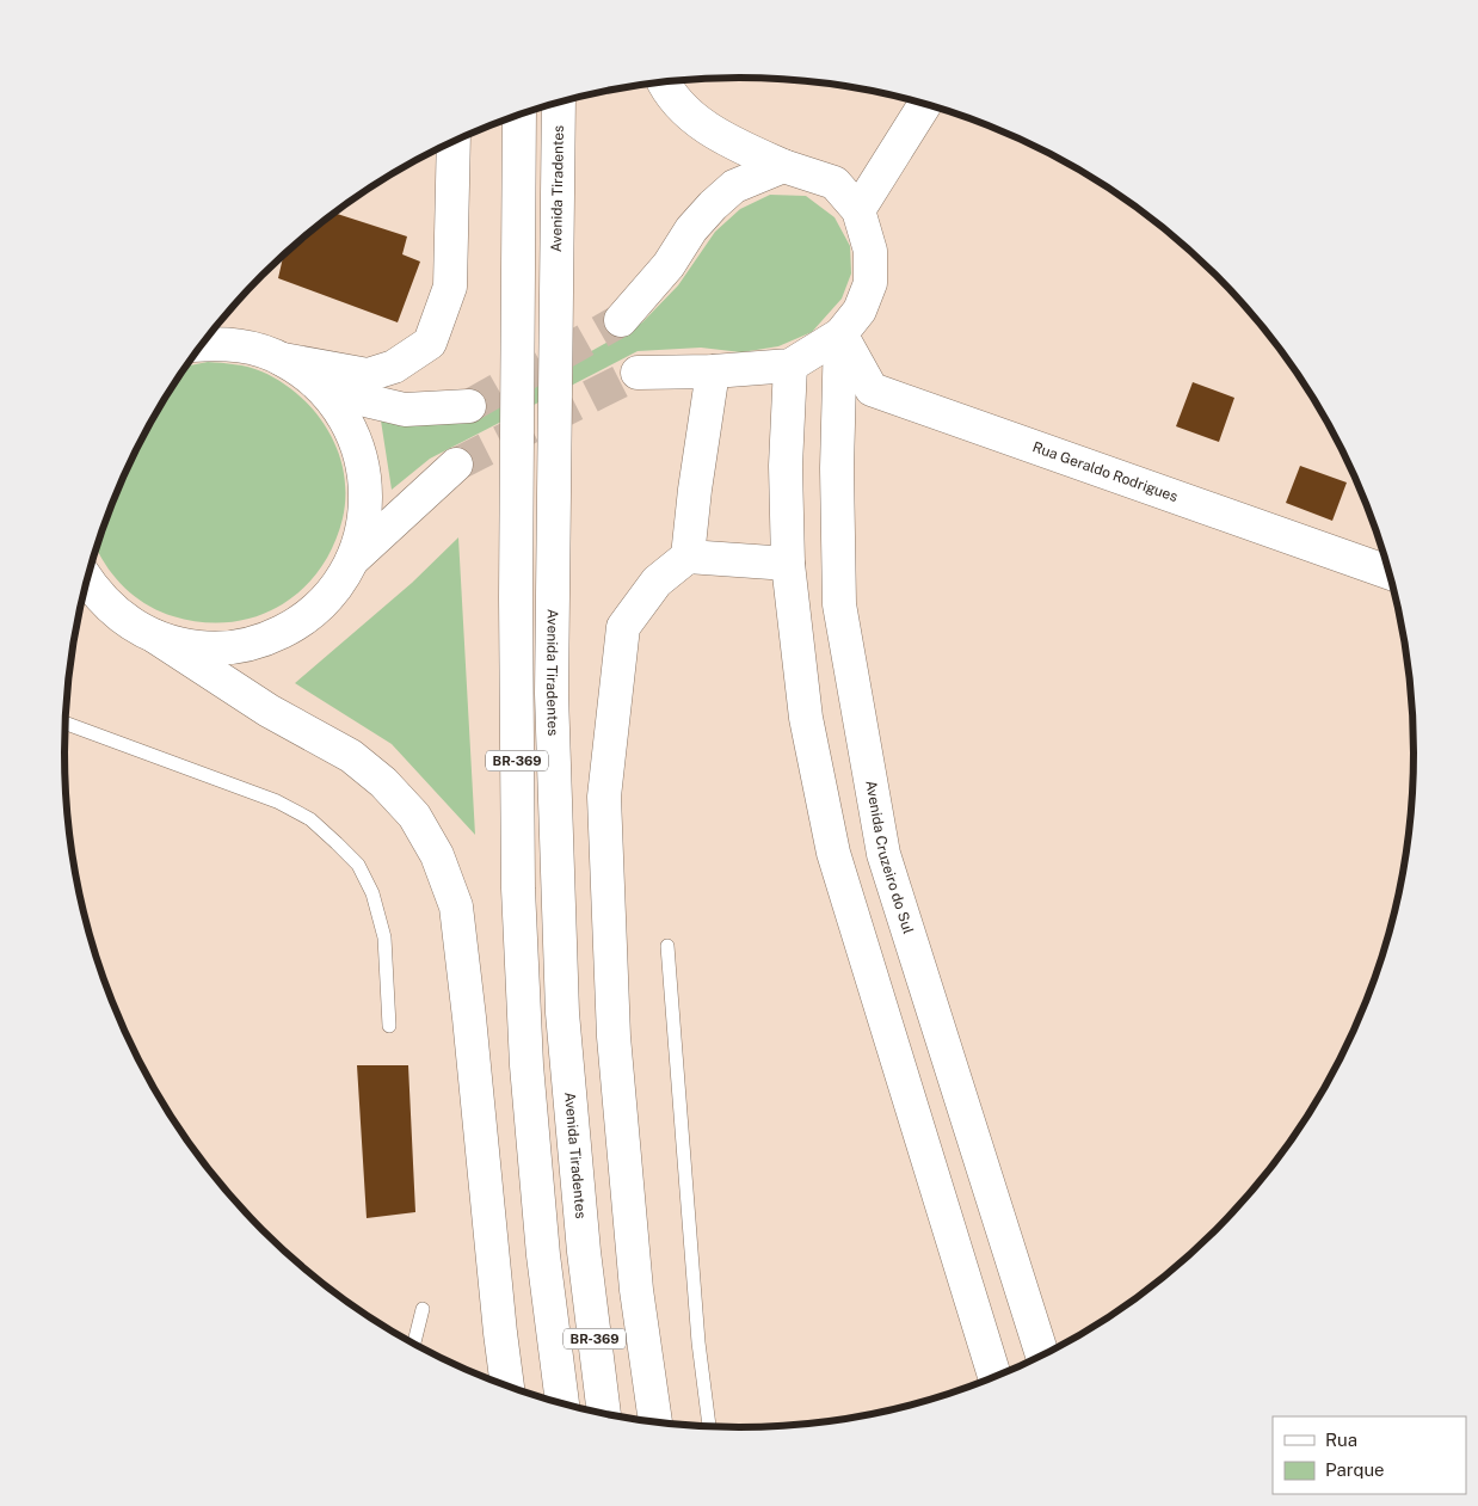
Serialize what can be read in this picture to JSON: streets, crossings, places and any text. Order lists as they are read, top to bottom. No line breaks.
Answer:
{"streets":{"main road":["Avenida Tiradentes","Rua Geraldo Rodrigues","BR-369","Avenida Cruzeiro do Sul"]},"crossings":[["Rua Geraldo Rodrigues","Avenida Cruzeiro do Sul"]],"legend":["Rua","Parque"]}
